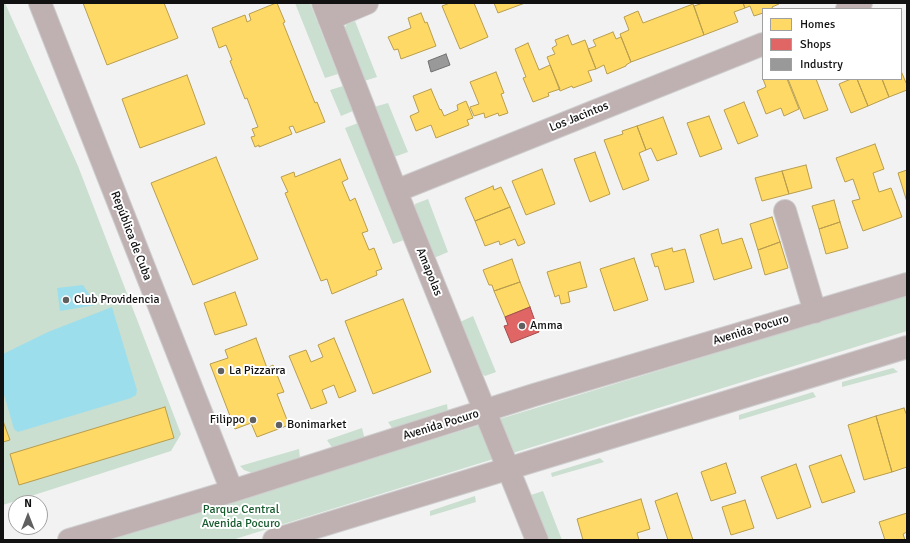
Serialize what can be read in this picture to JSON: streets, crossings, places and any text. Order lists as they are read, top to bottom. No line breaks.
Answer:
{"streets":{"street":["Los Jacintos","República de Cuba","Amapolas","Avenida Pocuro"]},"crossings":[["Los Jacintos","Amapolas"],["República de Cuba","Avenida Pocuro"],["Amapolas","Avenida Pocuro"]],"parks":["Parque Central Avenida Pocuro"],"places":["Club Providencia","Amma","La Pizzarra","Filippo","Bonimarket"],"legend":["Homes","Shops","Industry"],"north":"top"}
